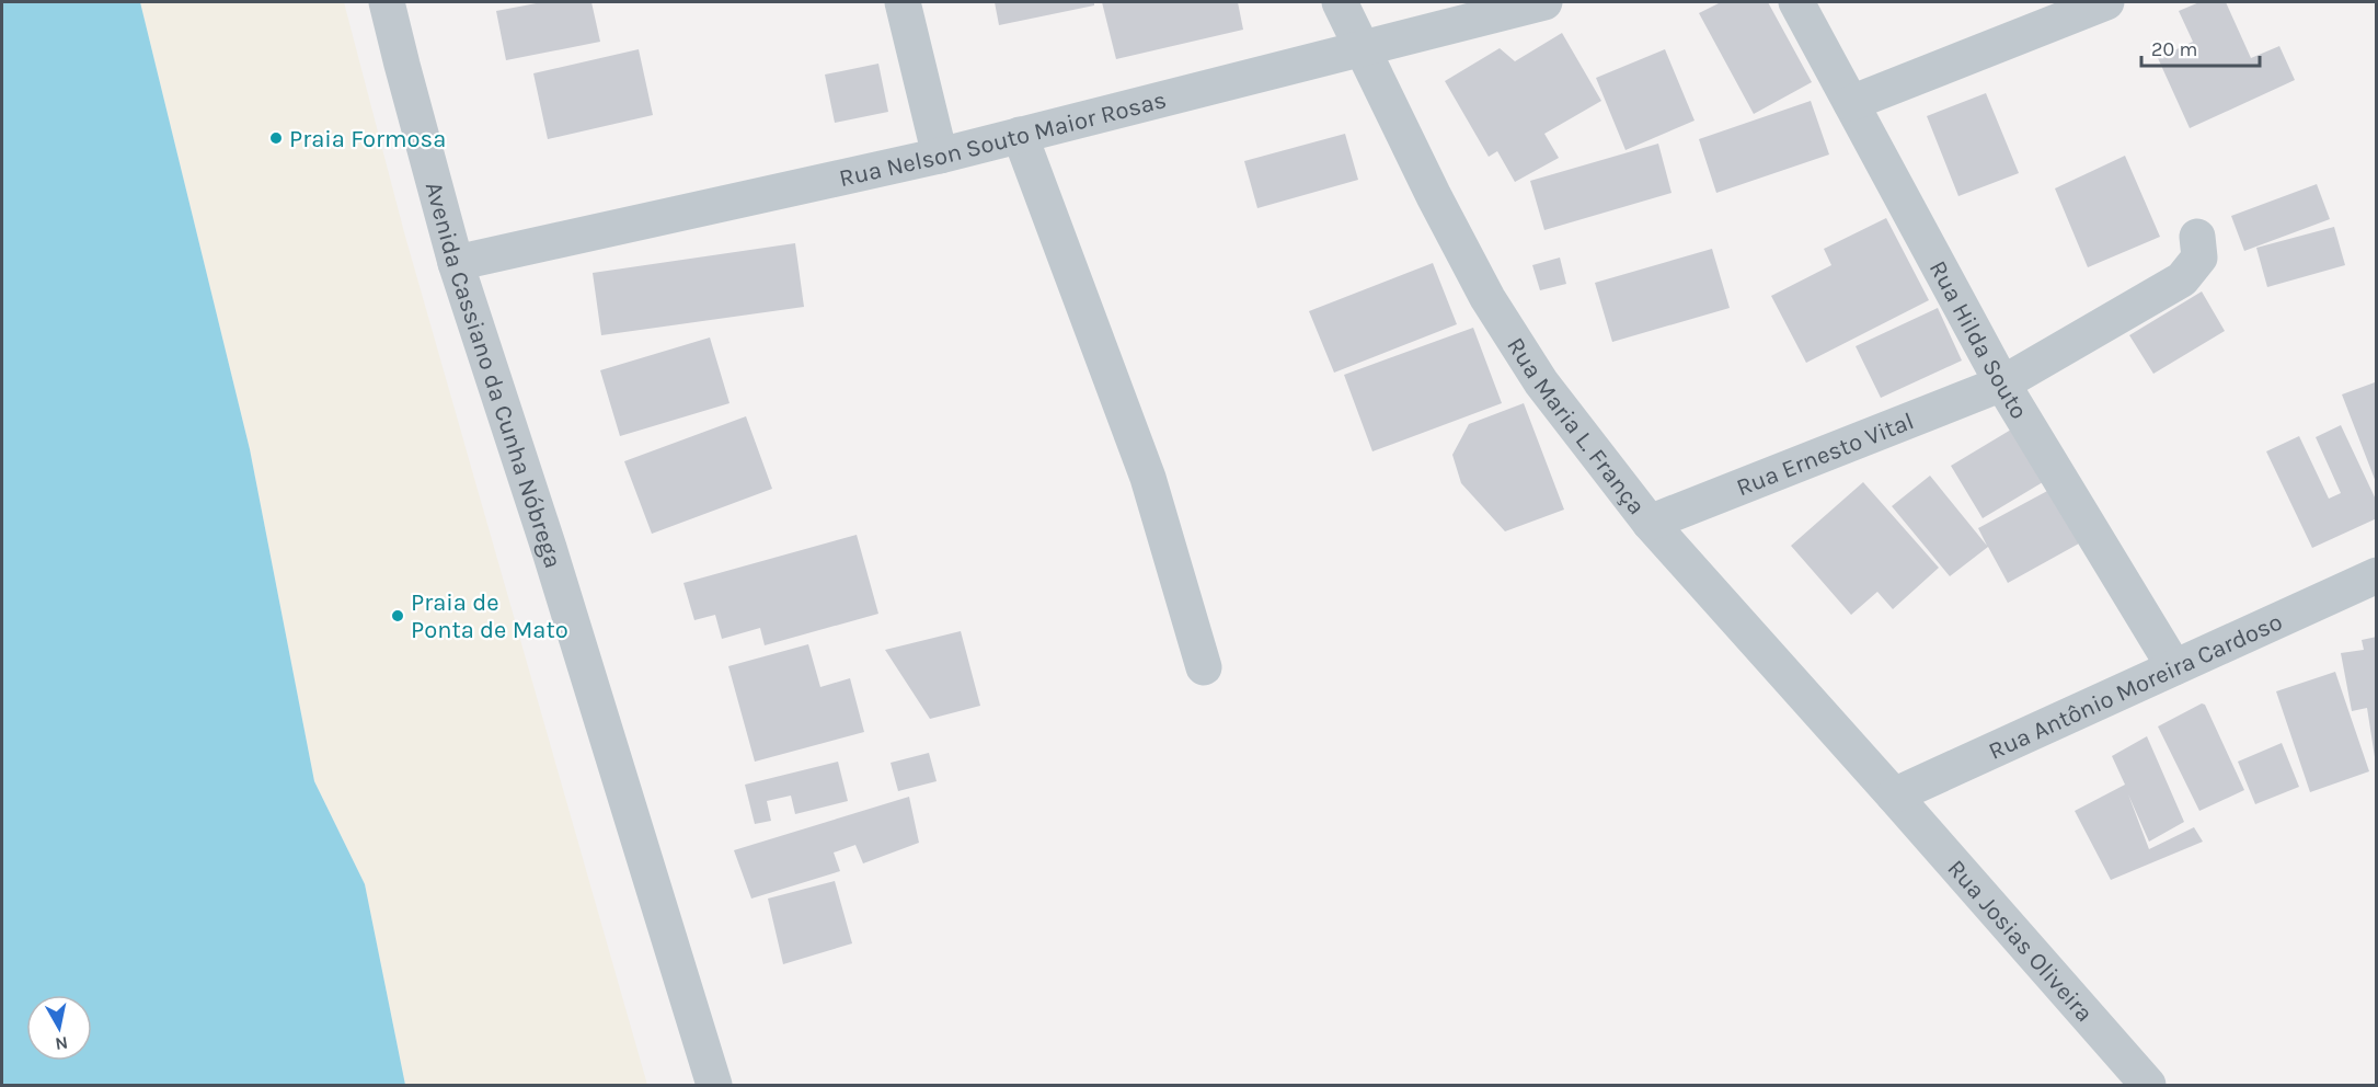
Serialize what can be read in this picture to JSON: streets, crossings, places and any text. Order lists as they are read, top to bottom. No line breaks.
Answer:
{"streets":{"street":["Rua Nelson Souto Maior Rosas","Rua Hilda Souto","Avenida Cassiano da Cunha Nóbrega","Rua Maria L. França","Rua Ernesto Vital","Rua Antônio Moreira Cardoso","Rua Josias Oliveira"]},"crossings":[["Rua Nelson Souto Maior Rosas","Avenida Cassiano da Cunha Nóbrega"],["Rua Nelson Souto Maior Rosas","Rua Maria L. França"],["Rua Hilda Souto","Rua Ernesto Vital"],["Rua Hilda Souto","Rua Antônio Moreira Cardoso"],["Rua Maria L. França","Rua Ernesto Vital"],["Rua Maria L. França","Rua Antônio Moreira Cardoso"],["Rua Maria L. França","Rua Josias Oliveira"],["Rua Antônio Moreira Cardoso","Rua Josias Oliveira"]],"places":["Praia Formosa","Praia de Ponta de Mato"],"scale_bar":"20 m","north":"bottom"}
